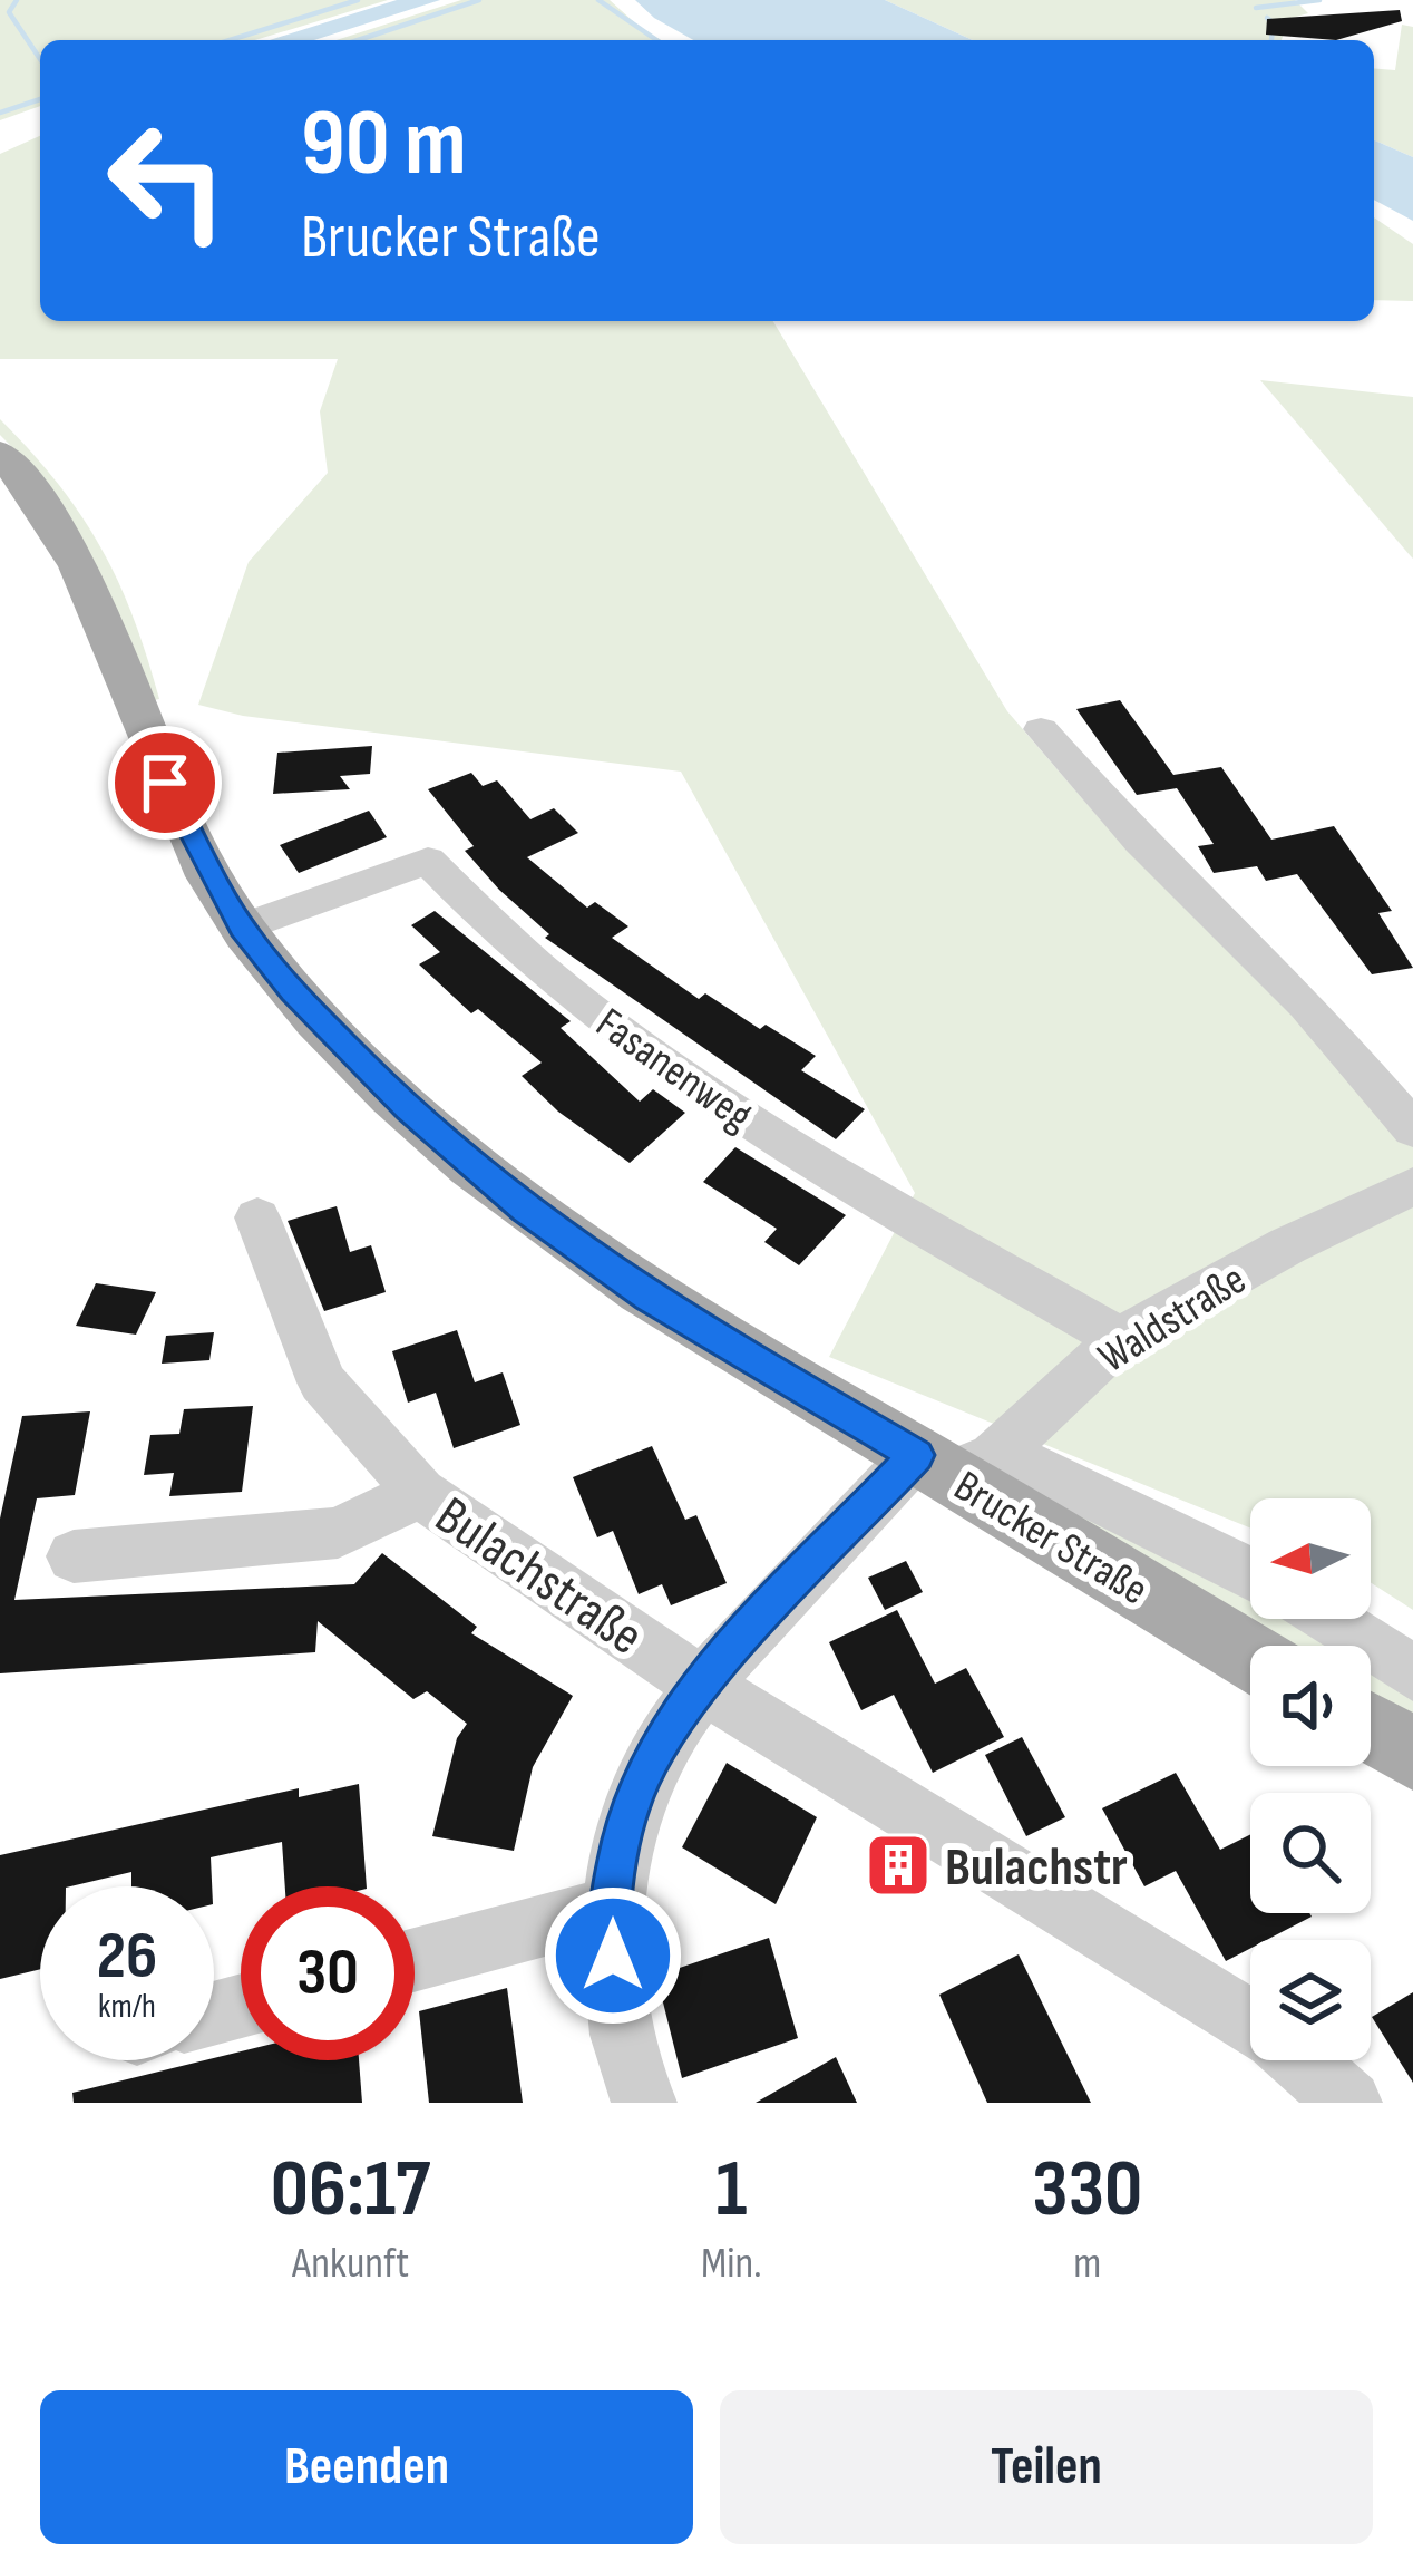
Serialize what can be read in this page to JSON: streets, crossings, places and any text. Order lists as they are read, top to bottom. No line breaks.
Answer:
{"streets":{"main road":["Brucker Straße"],"street":["Fasanenweg","Waldstraße","Bulachstraße"]},"crossings":[["Fasanenweg","Waldstraße"],["Fasanenweg","Brucker Straße"],["Waldstraße","Brucker Straße"],["Waldstraße","Bulachstraße"]],"places":{"building":["Bulachstr"]},"north":"left","page":{"turn":["90 m","Brucker Straße"],"speed":"26 km/h","limit":"30","eta":["06:17","Ankunft","1","Min.","330","m"],"buttons":["Beenden","Teilen"]}}
